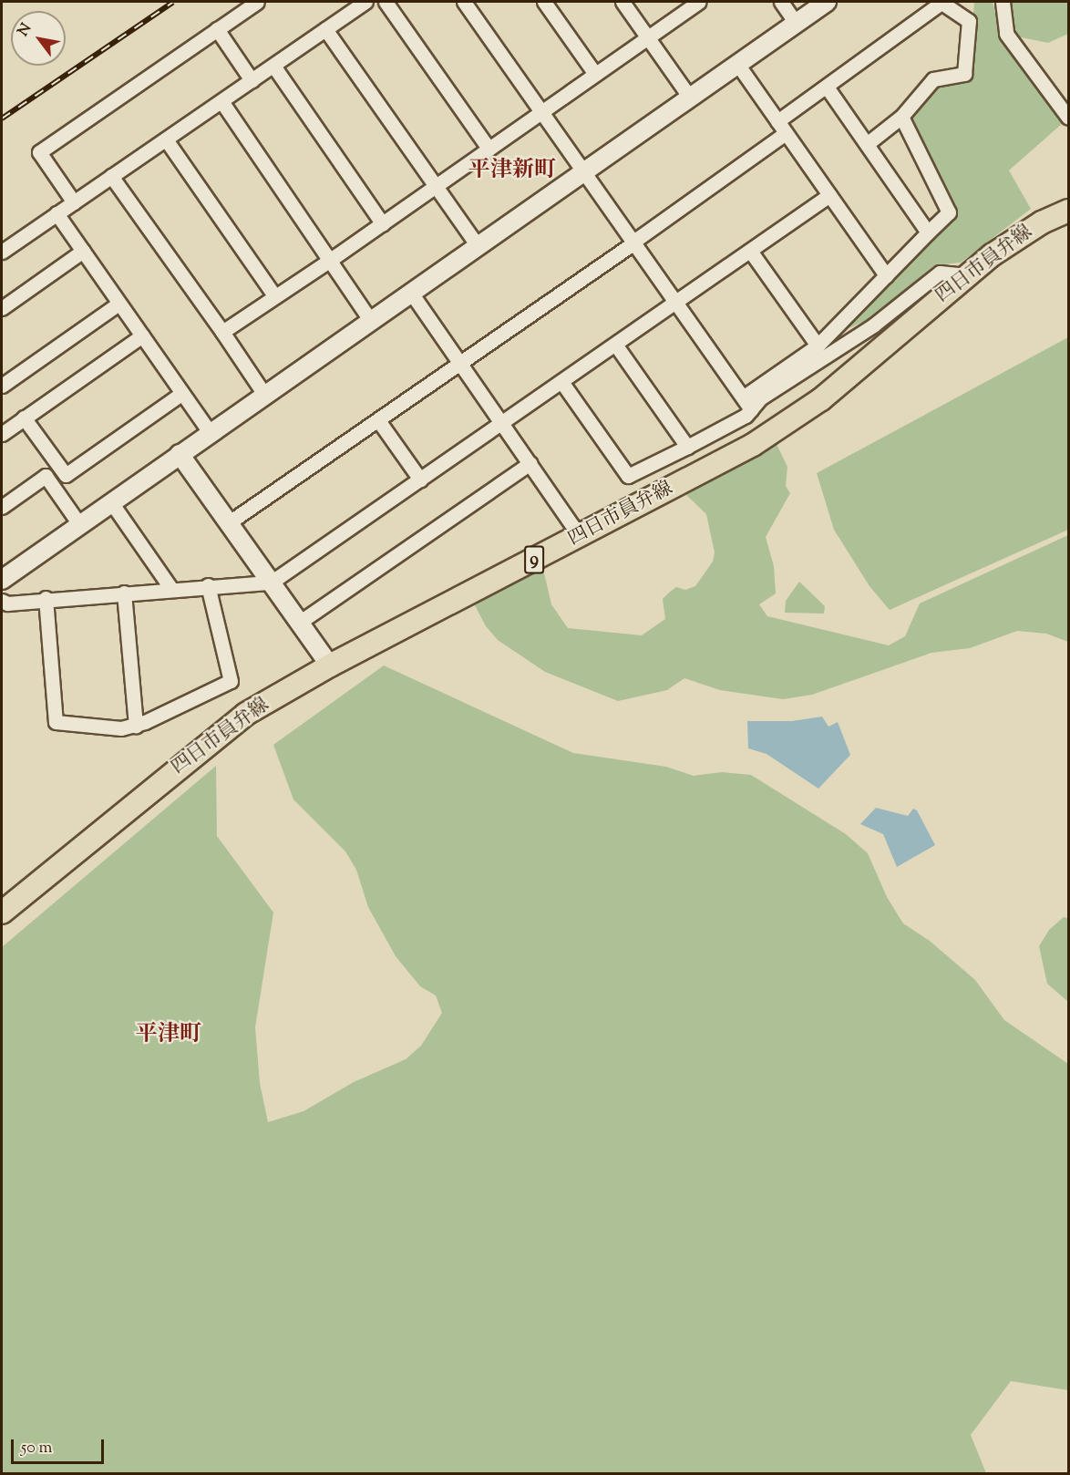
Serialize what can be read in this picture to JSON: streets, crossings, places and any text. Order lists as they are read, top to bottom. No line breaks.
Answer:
{"streets":{"main road":["四日市員弁線","9"]},"districts":["平津新町","平津町"],"scale_bar":"50 m","north":"top left"}
